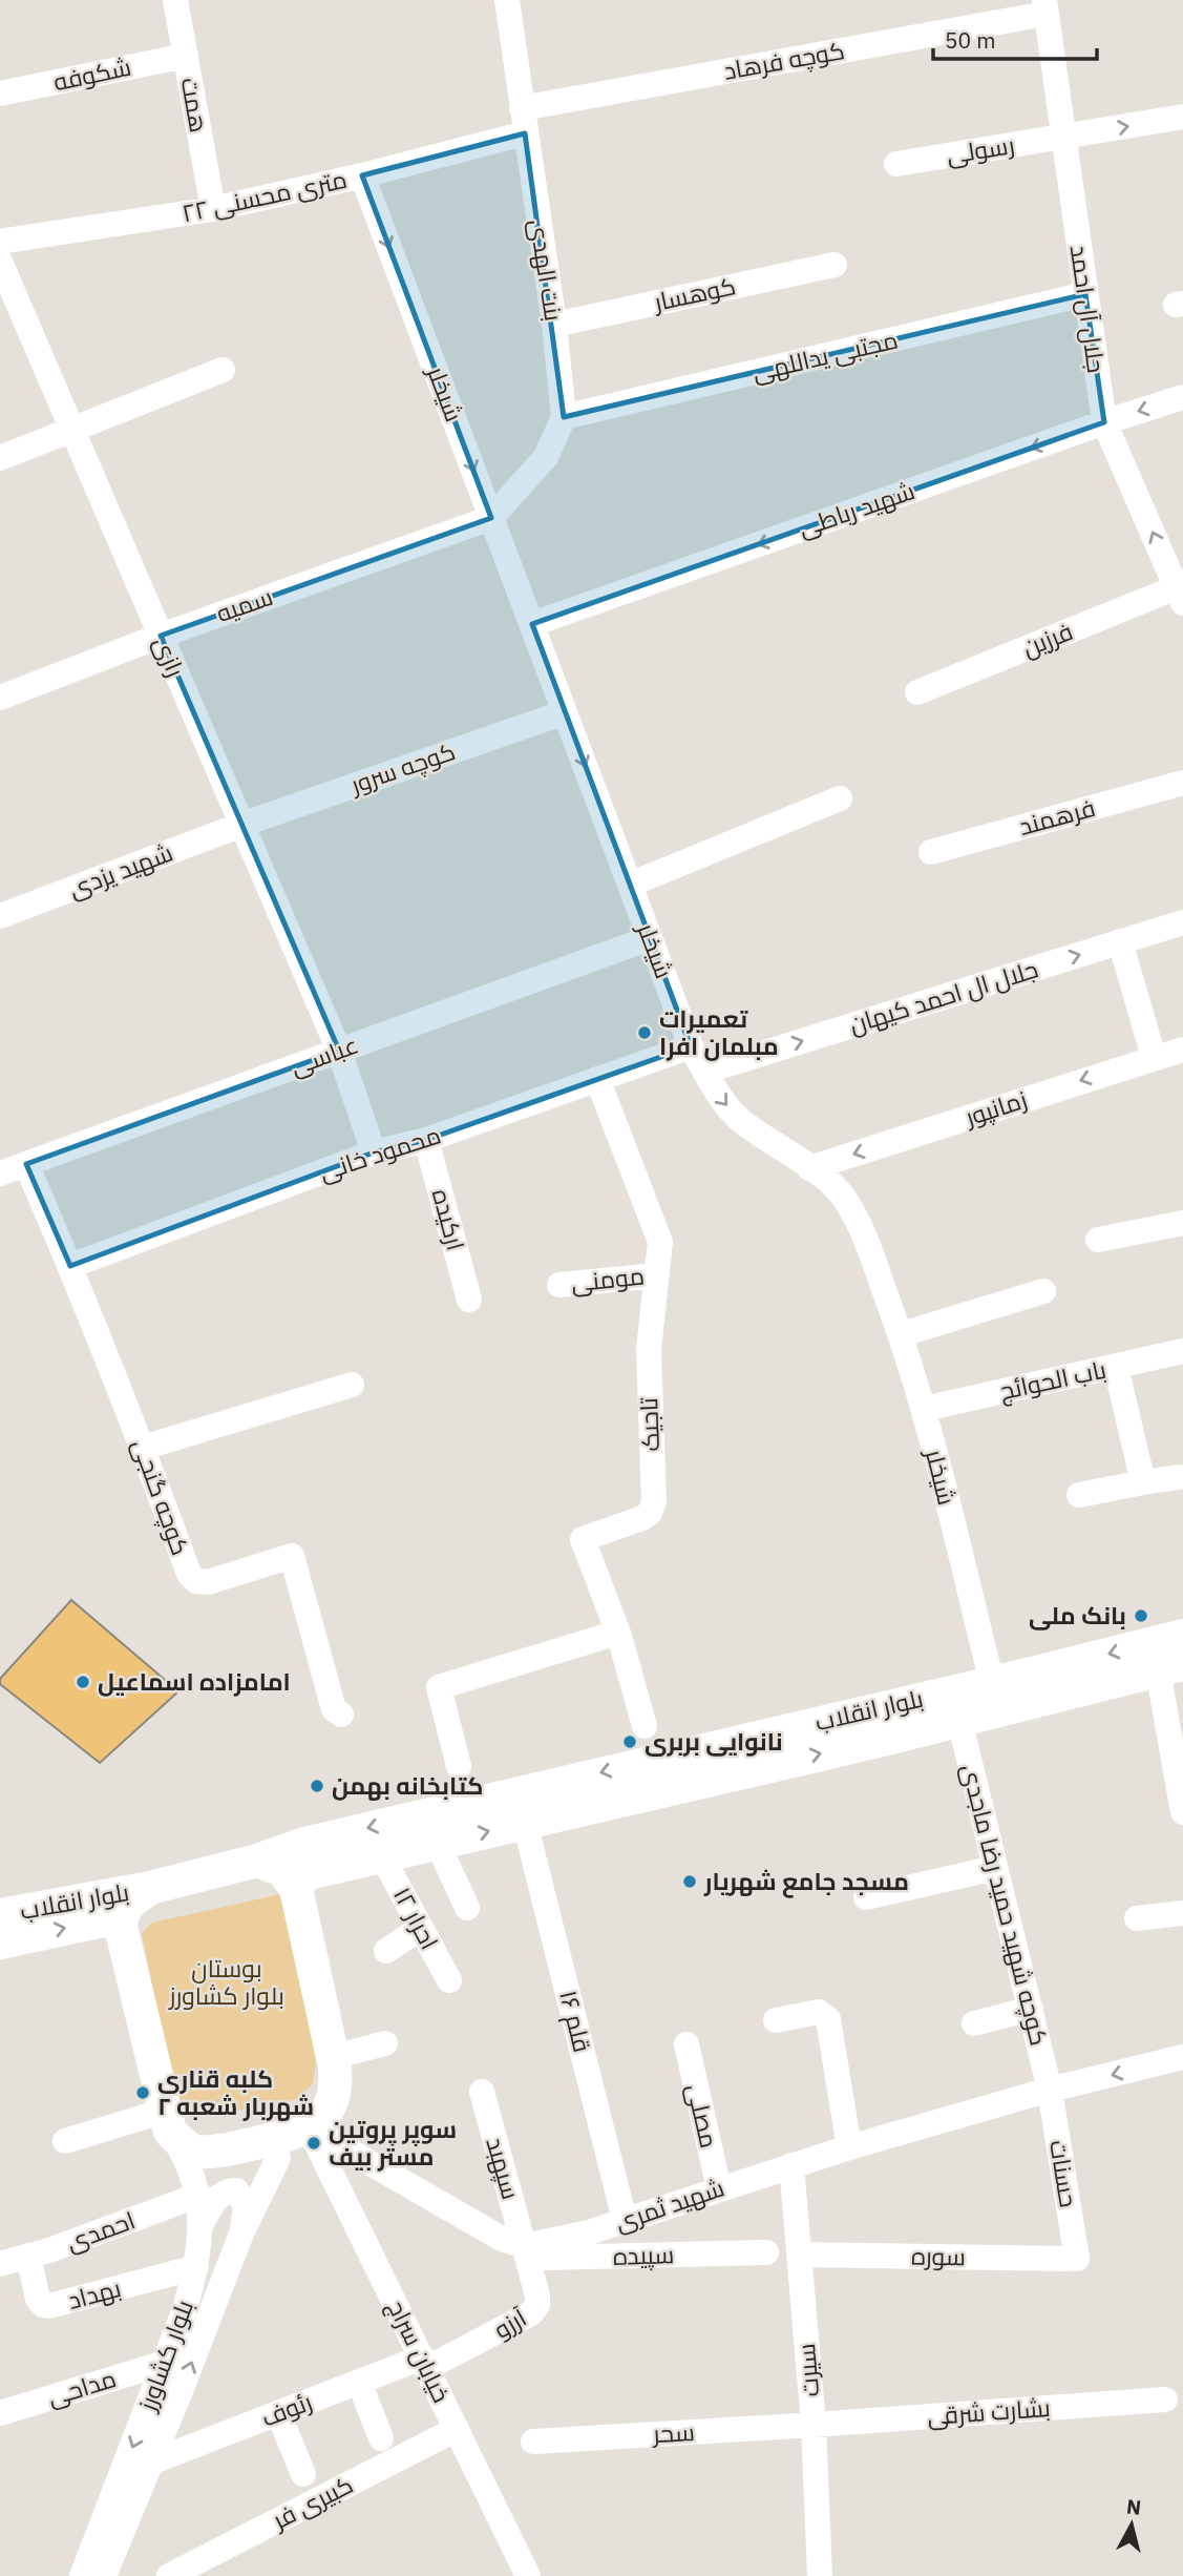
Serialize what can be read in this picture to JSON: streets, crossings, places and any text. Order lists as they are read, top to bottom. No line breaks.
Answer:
{"streets":{"main road":["بلوار انقلاب"],"street":["کوچه فرهاد","شکوفه","همت","رسولی","۲۲ متری محسنی","بنت الهدی","کوهسار","جلال آل احمد","مجتبی یداللهی","شیخلر","شهید رباطی","سمیه","فرزین","رازی","کوچه سرور","فرهمند","شهید یزدی","جلال ال احمد کیهان","عباسی","زمانپور","محمود خانی","ارکیده","مومنی","باب الحوائج","تاجیک","کوچه گنجی","کوچه شهید حمید رضا ماجدی","احرار ۱۲","قلم ۱۶","مصلی","سپهبد","حسنات","شهید ثمری","احمدی","سپیده","سوره","بهداد","آرزو","خیابان سراج","بلوار کشاورز","سیرت","مداحی","رئوف","بشارت شرقی","سحر","کبیری فر"]},"crossings":[["کوچه فرهاد","۲۲ متری محسنی"],["کوچه فرهاد","بنت الهدی"],["کوچه فرهاد","جلال آل احمد"],["شکوفه","همت"],["همت","۲۲ متری محسنی"],["رسولی","جلال آل احمد"],["۲۲ متری محسنی","بنت الهدی"],["۲۲ متری محسنی","شیخلر"],["بنت الهدی","کوهسار"],["بنت الهدی","مجتبی یداللهی"],["بنت الهدی","شیخلر"],["بنت الهدی","سمیه"],["جلال آل احمد","مجتبی یداللهی"],["جلال آل احمد","شهید رباطی"],["جلال آل احمد","فرزین"],["شیخلر","شهید رباطی"],["شیخلر","سمیه"],["شیخلر","کوچه سرور"],["شیخلر","جلال ال احمد کیهان"],["شیخلر","عباسی"],["شیخلر","زمانپور"],["شیخلر","محمود خانی"],["شیخلر","باب الحوائج"],["شیخلر","بلوار انقلاب"],["سمیه","رازی"],["رازی","کوچه سرور"],["رازی","شهید یزدی"],["رازی","عباسی"],["رازی","محمود خانی"],["کوچه سرور","شهید یزدی"],["عباسی","کوچه گنجی"],["محمود خانی","ارکیده"],["محمود خانی","تاجیک"],["محمود خانی","کوچه گنجی"],["مومنی","تاجیک"],["بلوار انقلاب","کوچه شهید حمید رضا ماجدی"],["بلوار انقلاب","احرار ۱۲"],["بلوار انقلاب","قلم ۱۶"],["بلوار انقلاب","خیابان سراج"],["بلوار انقلاب","بلوار کشاورز"],["کوچه شهید حمید رضا ماجدی","حسنات"],["کوچه شهید حمید رضا ماجدی","شهید ثمری"],["قلم ۱۶","شهید ثمری"],["مصلی","شهید ثمری"],["سپهبد","شهید ثمری"],["سپهبد","سپیده"],["سپهبد","آرزو"],["حسنات","شهید ثمری"],["حسنات","سوره"],["شهید ثمری","سپیده"],["شهید ثمری","آرزو"],["شهید ثمری","سیرت"],["احمدی","بهداد"],["احمدی","بلوار کشاورز"],["سپیده","آرزو"],["سوره","سیرت"],["بهداد","بلوار کشاورز"],["آرزو","خیابان سراج"],["آرزو","رئوف"],["خیابان سراج","بلوار کشاورز"],["خیابان سراج","رئوف"],["خیابان سراج","کبیری فر"],["بلوار کشاورز","مداحی"],["بلوار کشاورز","رئوف"],["سیرت","بشارت شرقی"],["سیرت","سحر"],["بشارت شرقی","سحر"]],"one_way":["رسولی","شیخلر","شهید رباطی"],"parks":["بوستان بلوار کشاورز"],"places":["تعمیرات مبلمان افرا","بانک ملی","امامزاده اسماعیل","نانوایی بربری","کتابخانه بهمن","مسجد جامع شهریار","کلبه قناری شهربار شعبه ۲","سوپر پروتین مستر بیف"],"scale_bar":"50 m","north":"top"}
